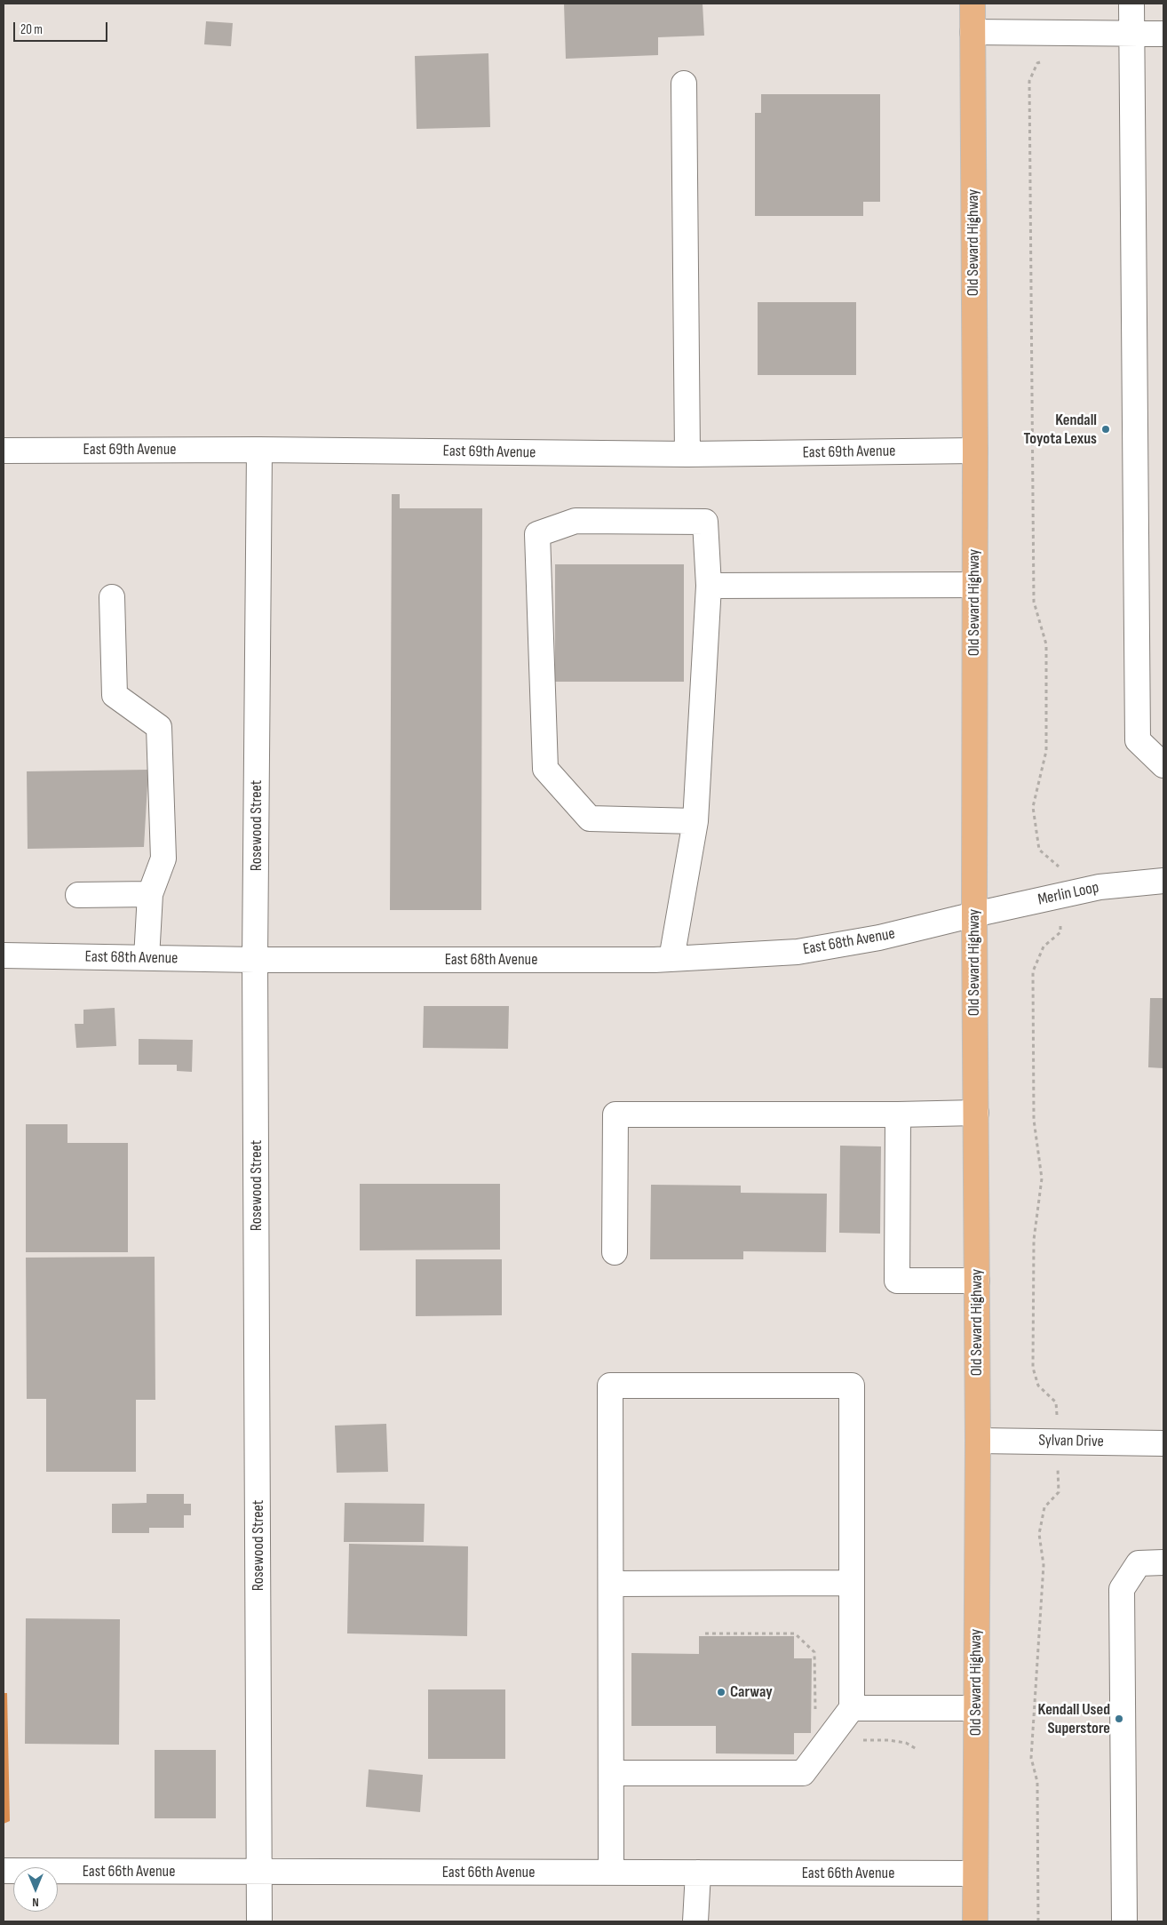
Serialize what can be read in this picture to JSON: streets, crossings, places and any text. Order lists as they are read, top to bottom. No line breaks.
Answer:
{"streets":{"main road":["Old Seward Highway"],"street":["East 69th Avenue","Rosewood Street","Merlin Loop","East 68th Avenue","Sylvan Drive","East 66th Avenue"]},"crossings":[["Old Seward Highway","East 69th Avenue"],["Old Seward Highway","Merlin Loop"],["Old Seward Highway","East 68th Avenue"],["Old Seward Highway","Sylvan Drive"],["Old Seward Highway","East 66th Avenue"],["East 69th Avenue","Rosewood Street"],["Rosewood Street","East 68th Avenue"],["Rosewood Street","East 66th Avenue"],["Merlin Loop","East 68th Avenue"]],"places":["Kendall Toyota Lexus","Carway","Kendall Used Superstore"],"scale_bar":"20 m","north":"bottom"}
